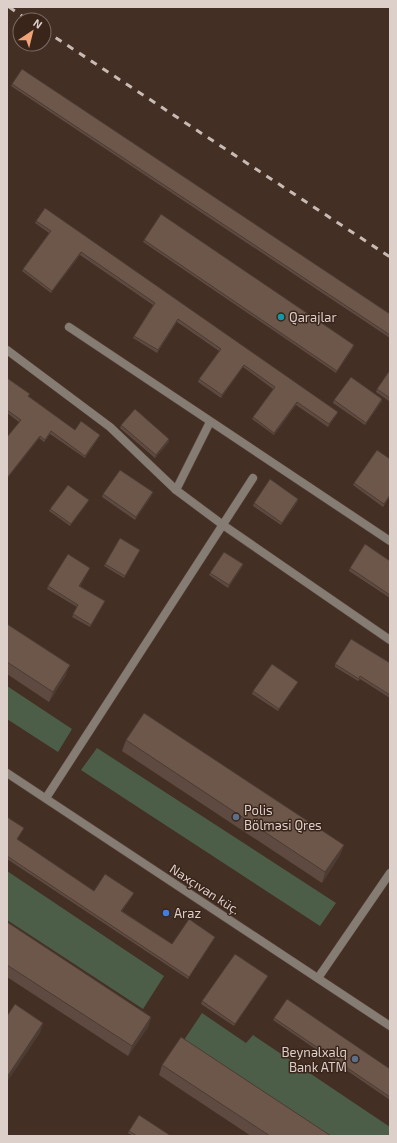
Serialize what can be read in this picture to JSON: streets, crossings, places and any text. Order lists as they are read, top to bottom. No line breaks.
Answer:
{"streets":{"street":["Naxçıvan küç."]},"places":["Qarajlar","Polis Bölməsi Qres","Araz","Beynəlxalq Bank ATM"],"north":"top right"}
